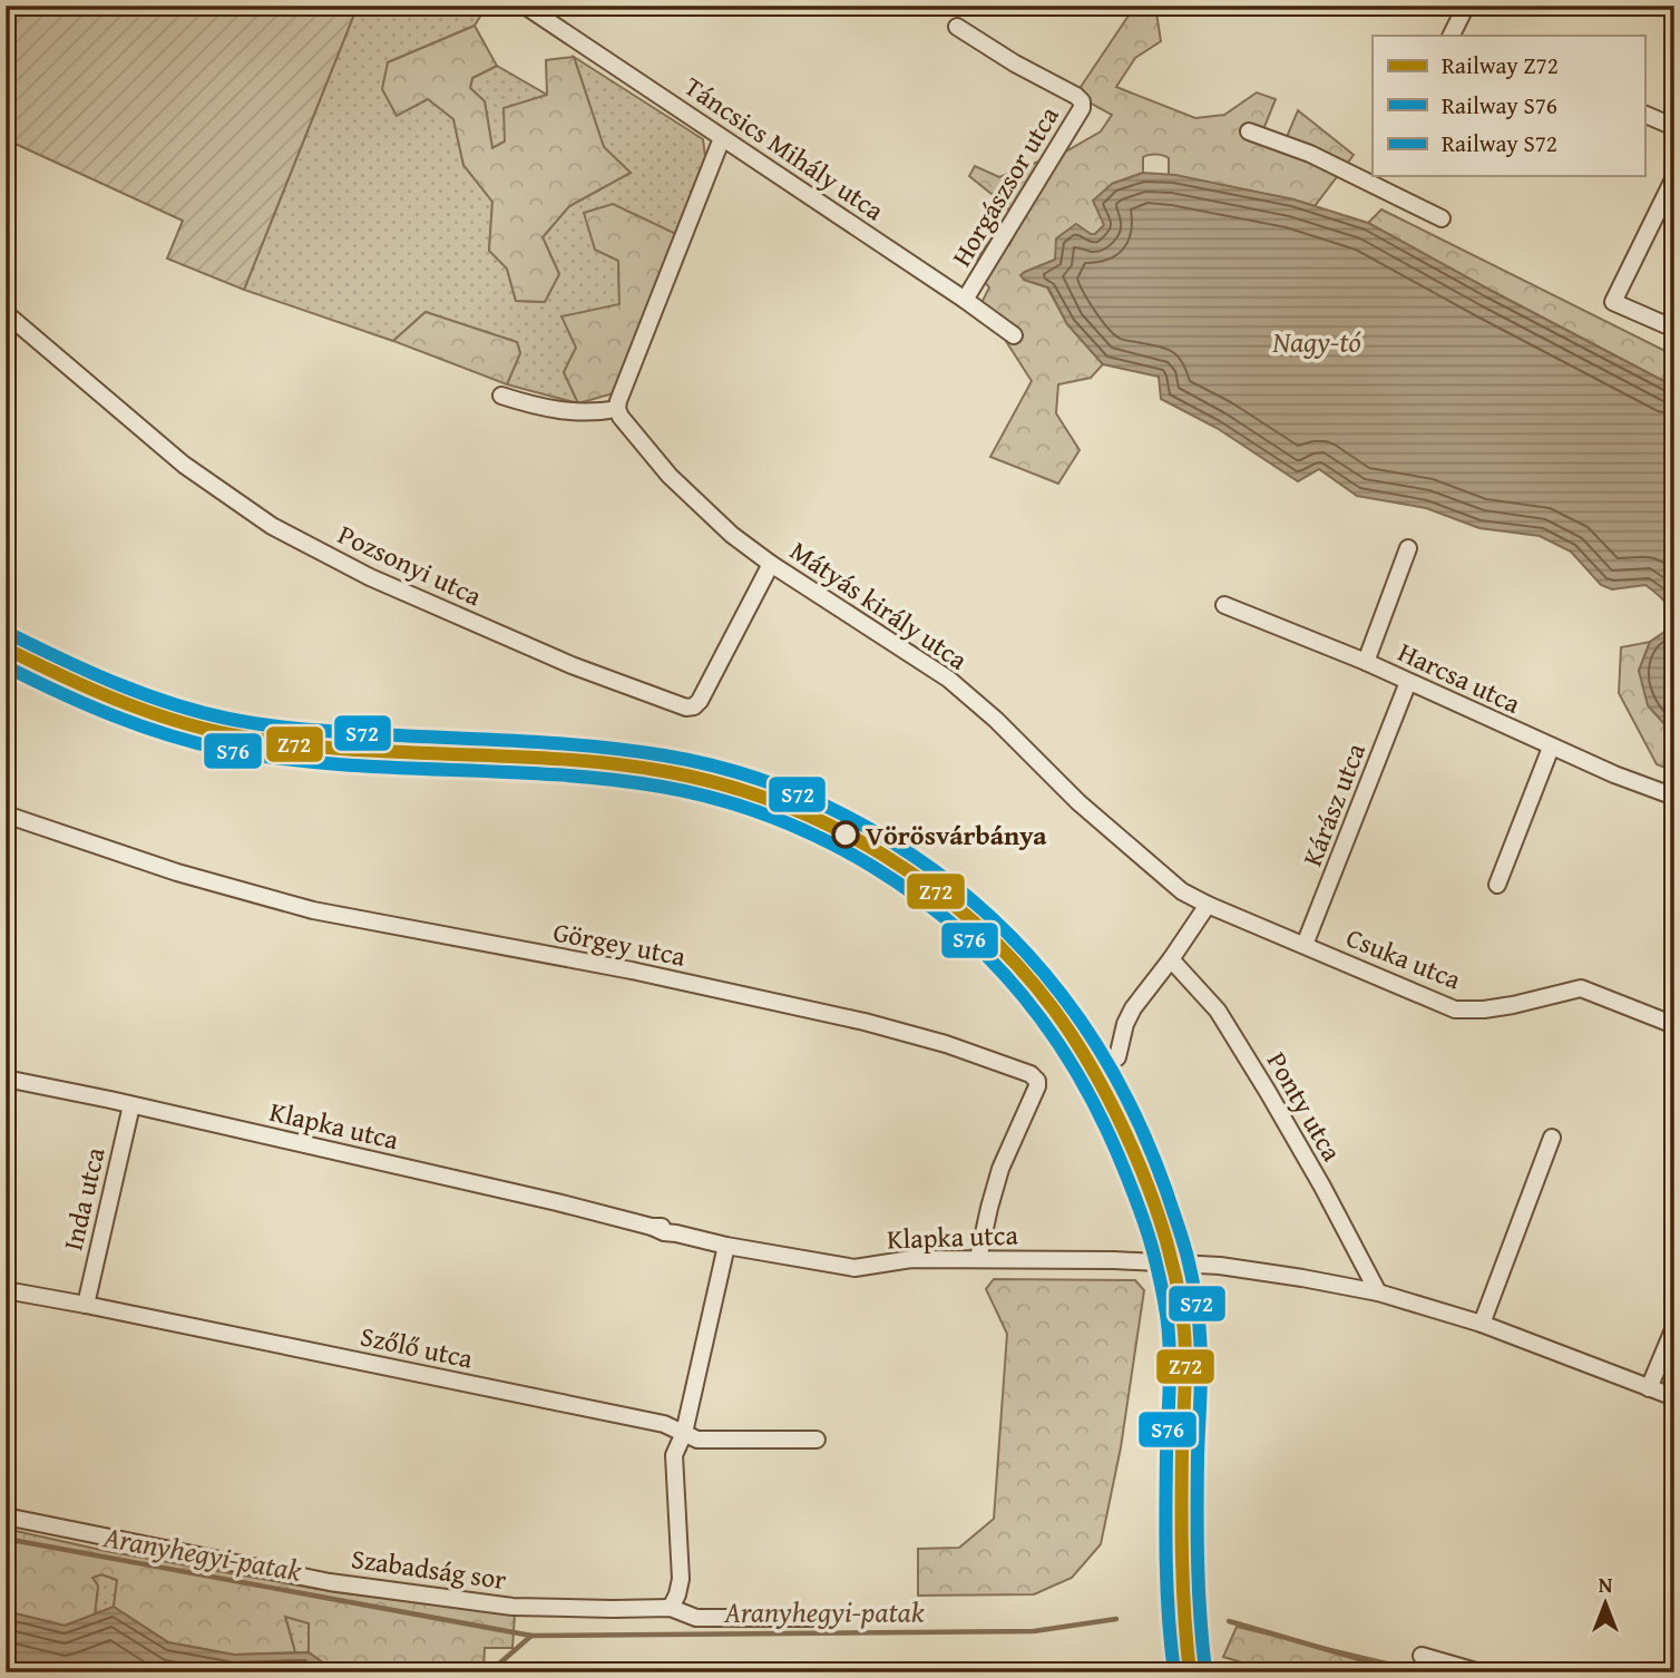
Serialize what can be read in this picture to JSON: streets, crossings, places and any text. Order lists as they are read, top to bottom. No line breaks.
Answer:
{"streets":{"street":["Táncsics Mihály utca","Horgászsor utca","Pozsonyi utca","Mátyás király utca","Harcsa utca","Kárász utca","Görgey utca","Csuka utca","Ponty utca","Klapka utca","Inda utca","Szőlő utca","Szabadság sor"]},"crossings":[["Táncsics Mihály utca","Horgászsor utca"],["Pozsonyi utca","Mátyás király utca"],["Mátyás király utca","Csuka utca"],["Harcsa utca","Kárász utca"],["Kárász utca","Csuka utca"],["Görgey utca","Klapka utca"],["Ponty utca","Klapka utca"],["Klapka utca","Inda utca"],["Inda utca","Szőlő utca"]],"water":["Nagy-tó","Aranyhegyi-patak"],"places":["Vörösvárbánya"],"lines":["rail line S72","rail line Z72","rail line S76"],"legend":["Railway Z72","Railway S76","Railway S72"],"north":"top"}
